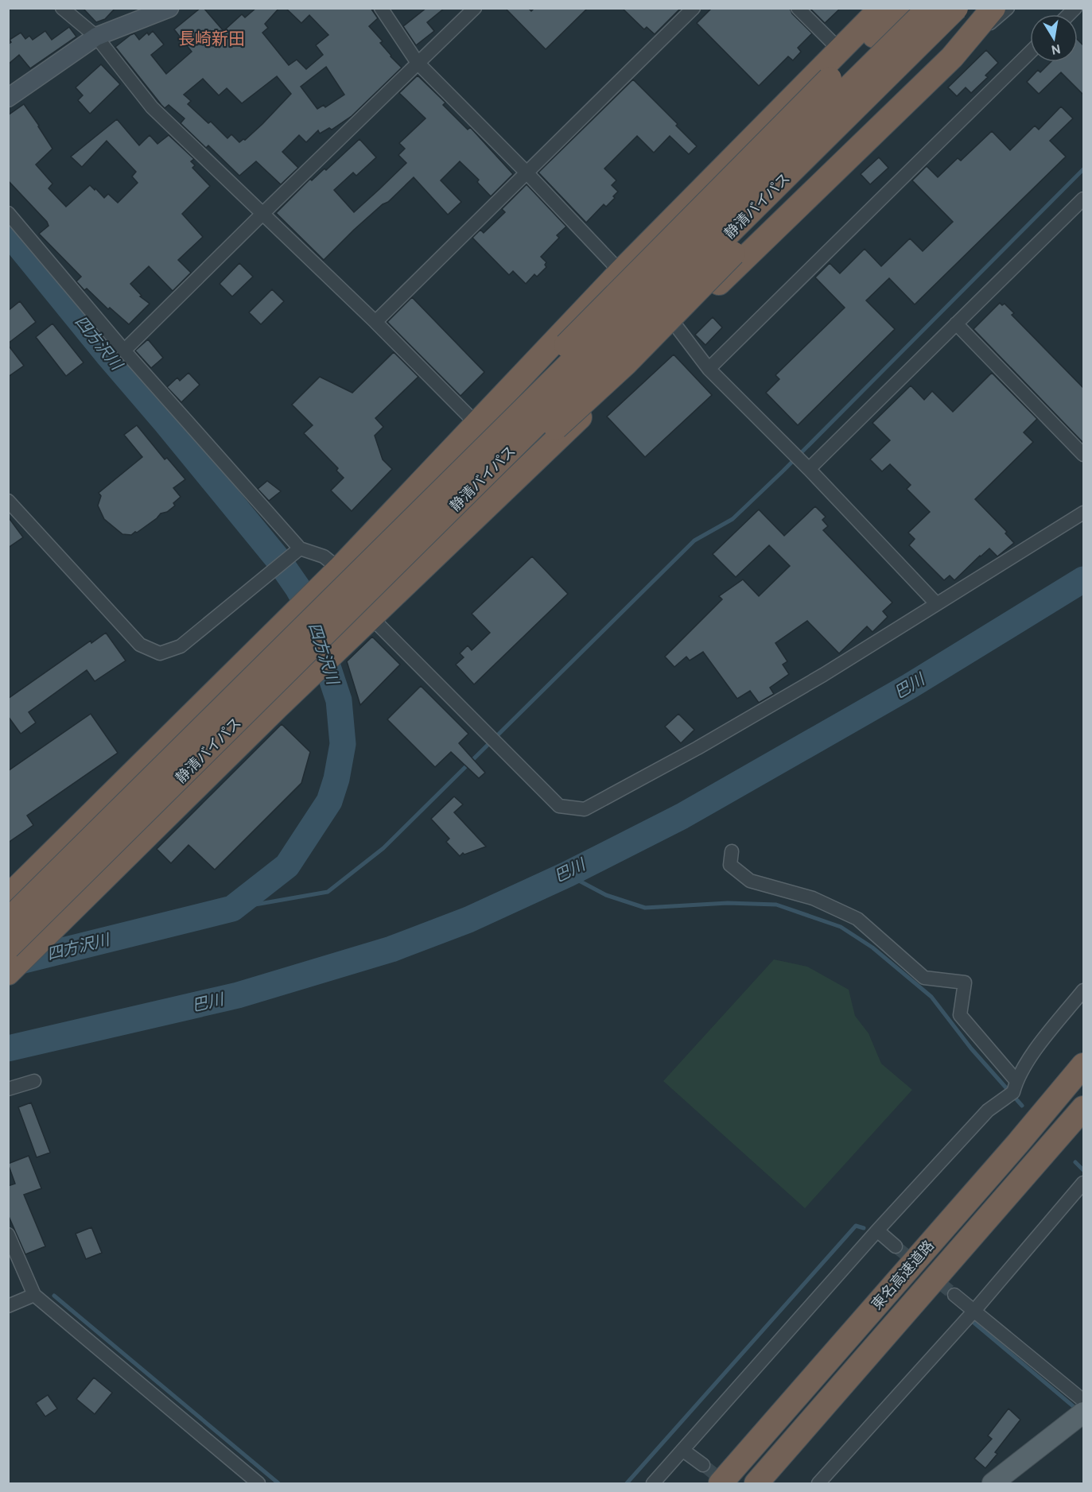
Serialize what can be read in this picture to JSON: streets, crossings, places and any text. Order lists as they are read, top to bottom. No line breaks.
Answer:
{"streets":{"highway":["静清バイパス","東名高速道路"]},"districts":["長崎新田"],"water":["四方沢川","巴川"],"north":"bottom"}
